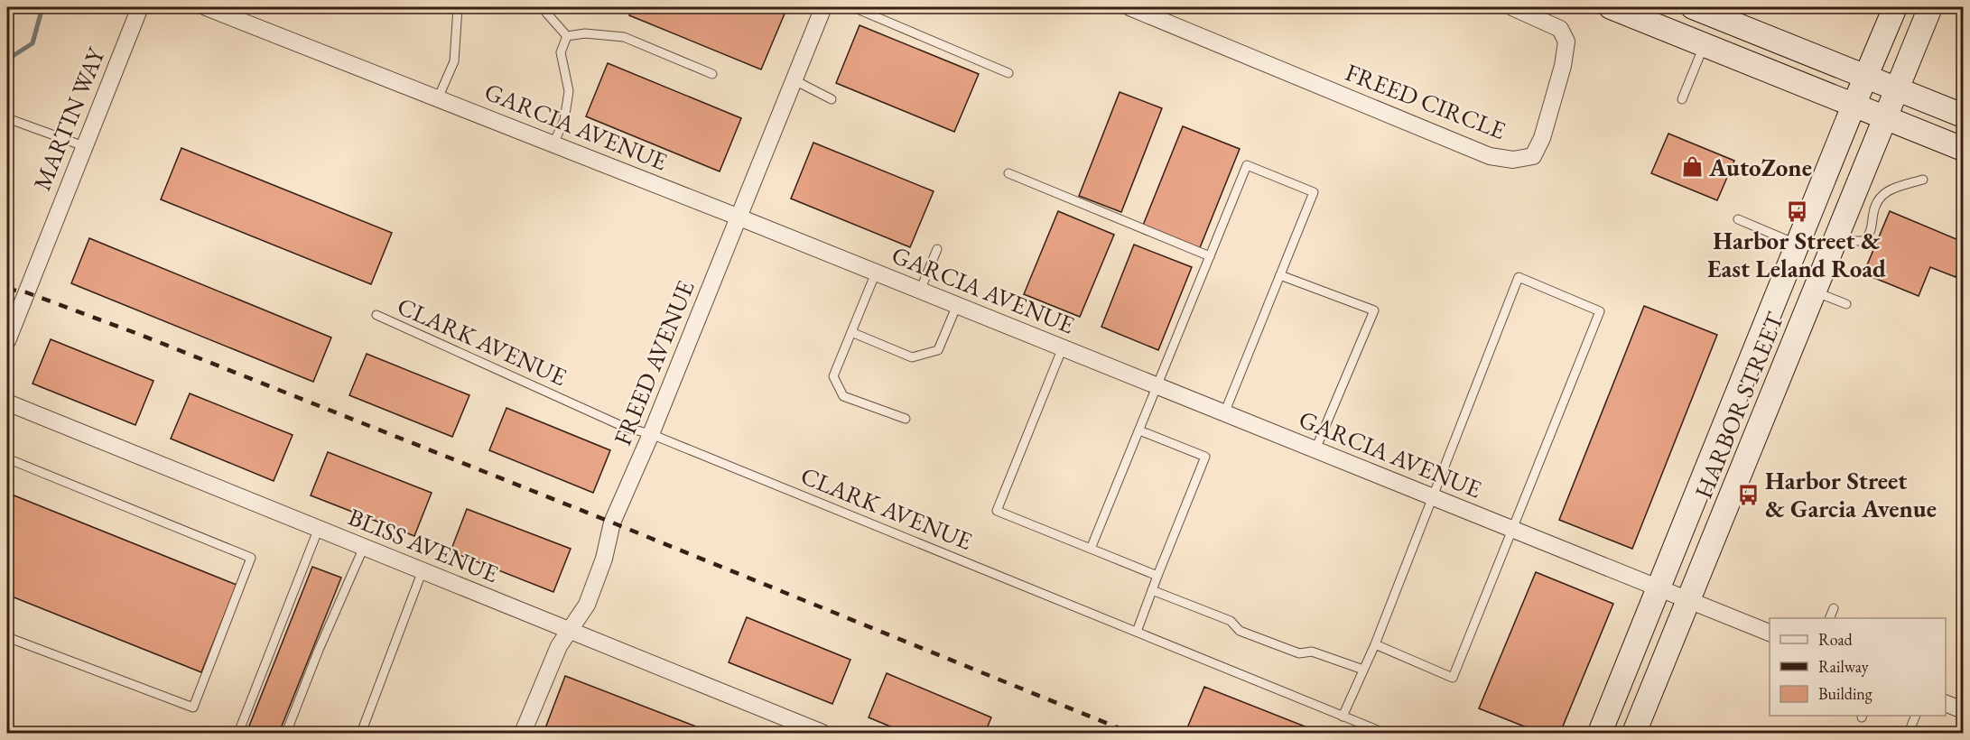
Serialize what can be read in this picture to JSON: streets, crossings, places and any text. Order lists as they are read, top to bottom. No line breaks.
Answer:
{"streets":{"street":["FREED CIRCLE","MARTIN WAY","GARCIA AVENUE","FREED AVENUE","HARBOR STREET","BLISS AVENUE"],"lane":["CLARK AVENUE"]},"crossings":[["GARCIA AVENUE","FREED AVENUE"],["GARCIA AVENUE","HARBOR STREET"],["CLARK AVENUE","FREED AVENUE"],["FREED AVENUE","BLISS AVENUE"]],"places":{"shop":["AutoZone"],"bus stop":["Harbor Street & East Leland Road","Harbor Street & Garcia Avenue"]},"legend":["Road","Railway","Building"]}
